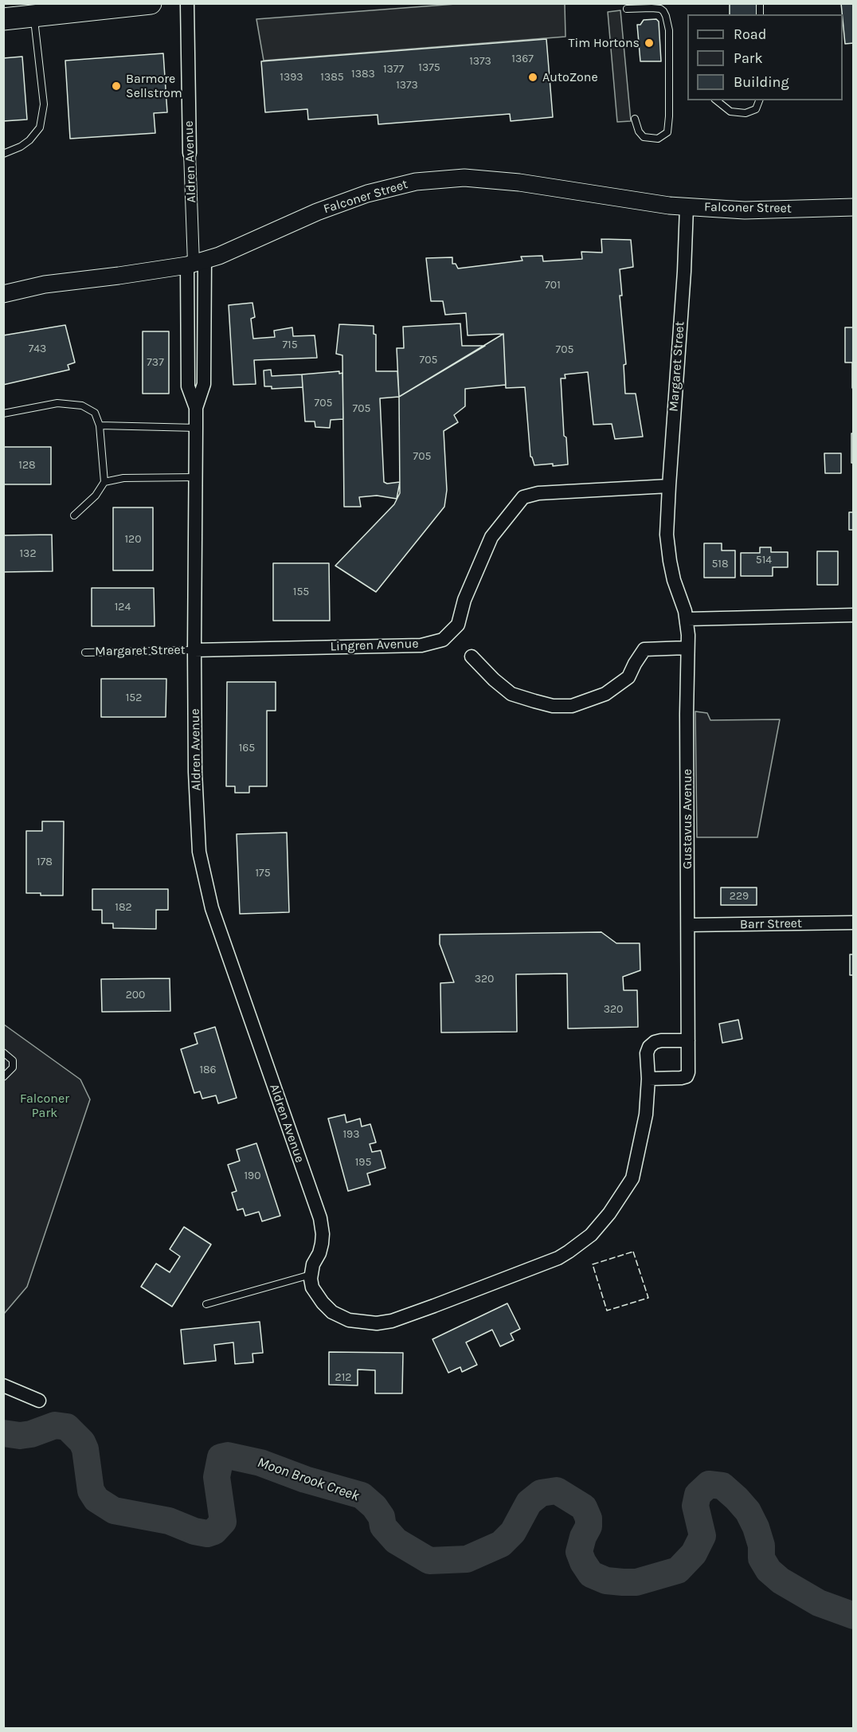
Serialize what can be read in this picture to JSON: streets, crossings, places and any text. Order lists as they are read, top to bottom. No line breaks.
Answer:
{"streets":{"street":["Aldren Avenue","Falconer Street","Margaret Street","Lingren Avenue","Gustavus Avenue","Barr Street"]},"crossings":[["Aldren Avenue","Falconer Street"],["Aldren Avenue","Margaret Street"],["Aldren Avenue","Lingren Avenue"],["Falconer Street","Margaret Street"],["Margaret Street","Lingren Avenue"],["Margaret Street","Gustavus Avenue"],["Gustavus Avenue","Barr Street"]],"water":["Moon Brook Creek"],"parks":["Falconer Park"],"places":["Tim Hortons","AutoZone","Barmore Sellstrom"],"house_numbers":["1367","1373","1375","1377","1383","1393","1385","1373","701","715","743","705","705","737","705","705","705","128","120","132","514","518","155","124","152","165","178","175","229","182","320","200","320","186","193","195","190","212"],"legend":["Road","Park","Building"]}
